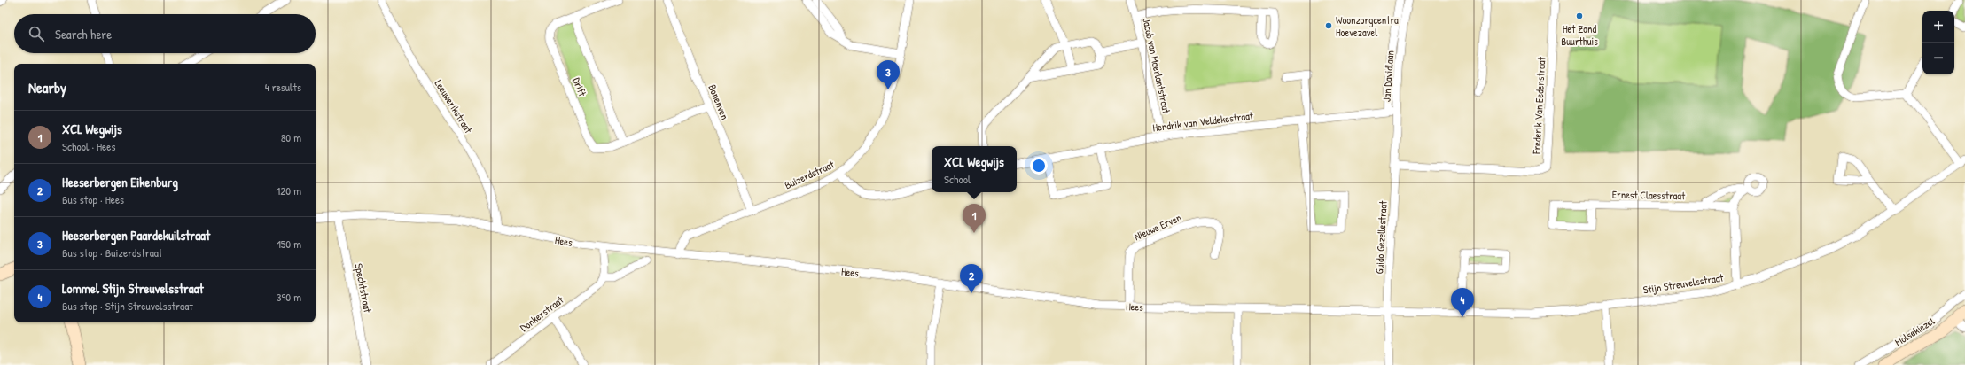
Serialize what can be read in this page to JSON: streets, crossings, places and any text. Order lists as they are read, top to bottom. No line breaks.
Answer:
{"streets":{"main road":["Molsekiezel"],"street":["Jacob van Maerlantstraat","Jan Davidlaan","Drift","Bonenven","Frederik Van Eedenstraat","Leeuwerikstraat","Hendrik van Veldekestraat","Buizerdstraat","Ernest Claesstraat","Nieuwe Erven","Guido Gezellestraat","Hees","Stijn Streuvelsstraat","Spechtstraat","Donkerstraat"]},"crossings":[["Jacob van Maerlantstraat","Hendrik van Veldekestraat"],["Jan Davidlaan","Hendrik van Veldekestraat"],["Jan Davidlaan","Guido Gezellestraat"],["Drift","Bonenven"],["Bonenven","Buizerdstraat"],["Frederik Van Eedenstraat","Guido Gezellestraat"],["Leeuwerikstraat","Hees"],["Hendrik van Veldekestraat","Guido Gezellestraat"],["Buizerdstraat","Hees"],["Nieuwe Erven","Hees"],["Guido Gezellestraat","Hees"],["Guido Gezellestraat","Stijn Streuvelsstraat"],["Hees","Stijn Streuvelsstraat"],["Hees","Spechtstraat"]],"places":["Het Zand Buurthuis","Woonzorgcentra Hoevezavel"],"page":{"map_buttons":["+","−"],"search":"Search here","pins":["3","1","2","4"],"heading":["Nearby","4 results"],"list":[{"mark":"1","name":"XCL Wegwijs","note":"School · Hees","value":"80 m"},{"mark":"2","name":"Heeserbergen Eikenburg","note":"Bus stop · Hees","value":"120 m"},{"mark":"3","name":"Heeserbergen Paardekuilstraat","note":"Bus stop · Buizerdstraat","value":"150 m"},{"mark":"4","name":"Lommel Stijn Streuvelsstraat","note":"Bus stop · Stijn Streuvelsstraat","value":"390 m"}],"popup":["XCL Wegwijs","School"]}}
